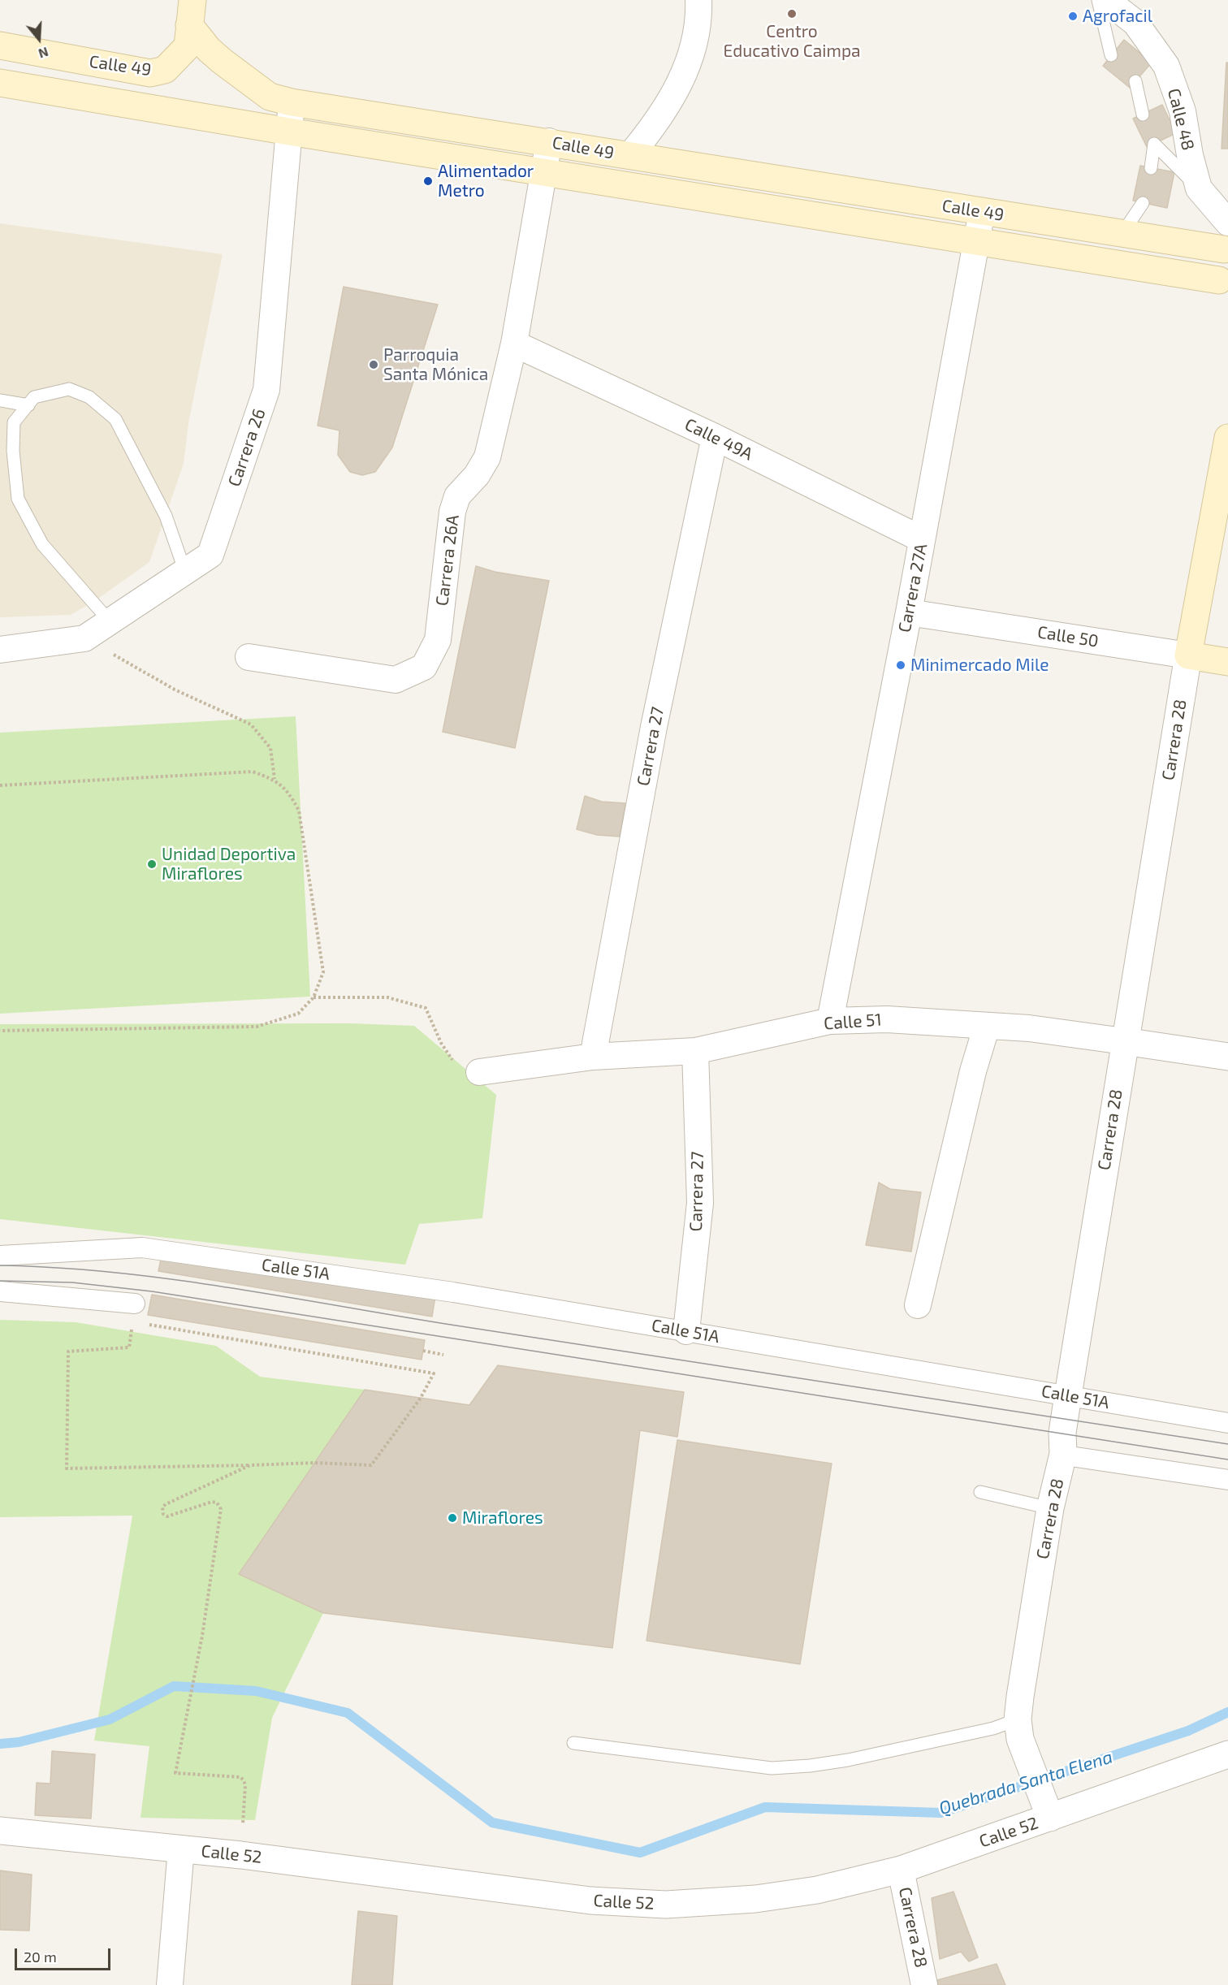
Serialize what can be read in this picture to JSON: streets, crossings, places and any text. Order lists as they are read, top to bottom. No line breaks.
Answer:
{"streets":{"main road":["Calle 49","Calle 50","Carrera 28"],"street":["Calle 48","Calle 49A","Carrera 26","Carrera 26A","Carrera 27A","Carrera 27","Calle 51","Calle 51A","Calle 52"]},"crossings":[["Calle 49","Carrera 26"],["Calle 49","Carrera 26A"],["Calle 49","Carrera 27A"],["Calle 49A","Carrera 26A"],["Calle 49A","Carrera 27A"],["Calle 49A","Carrera 27"],["Carrera 27A","Calle 50"],["Carrera 27A","Calle 51"],["Calle 50","Carrera 28"],["Carrera 28","Calle 51"],["Carrera 28","Calle 51A"],["Carrera 28","Calle 52"],["Carrera 27","Calle 51"],["Carrera 27","Calle 51A"]],"water":["Quebrada Santa Elena"],"places":["Centro Educativo Caimpa","Agrofacil","Alimentador Metro","Parroquia Santa Mónica","Minimercado Mile","Unidad Deportiva Miraflores","Miraflores"],"scale_bar":"20 m","north":"bottom"}
